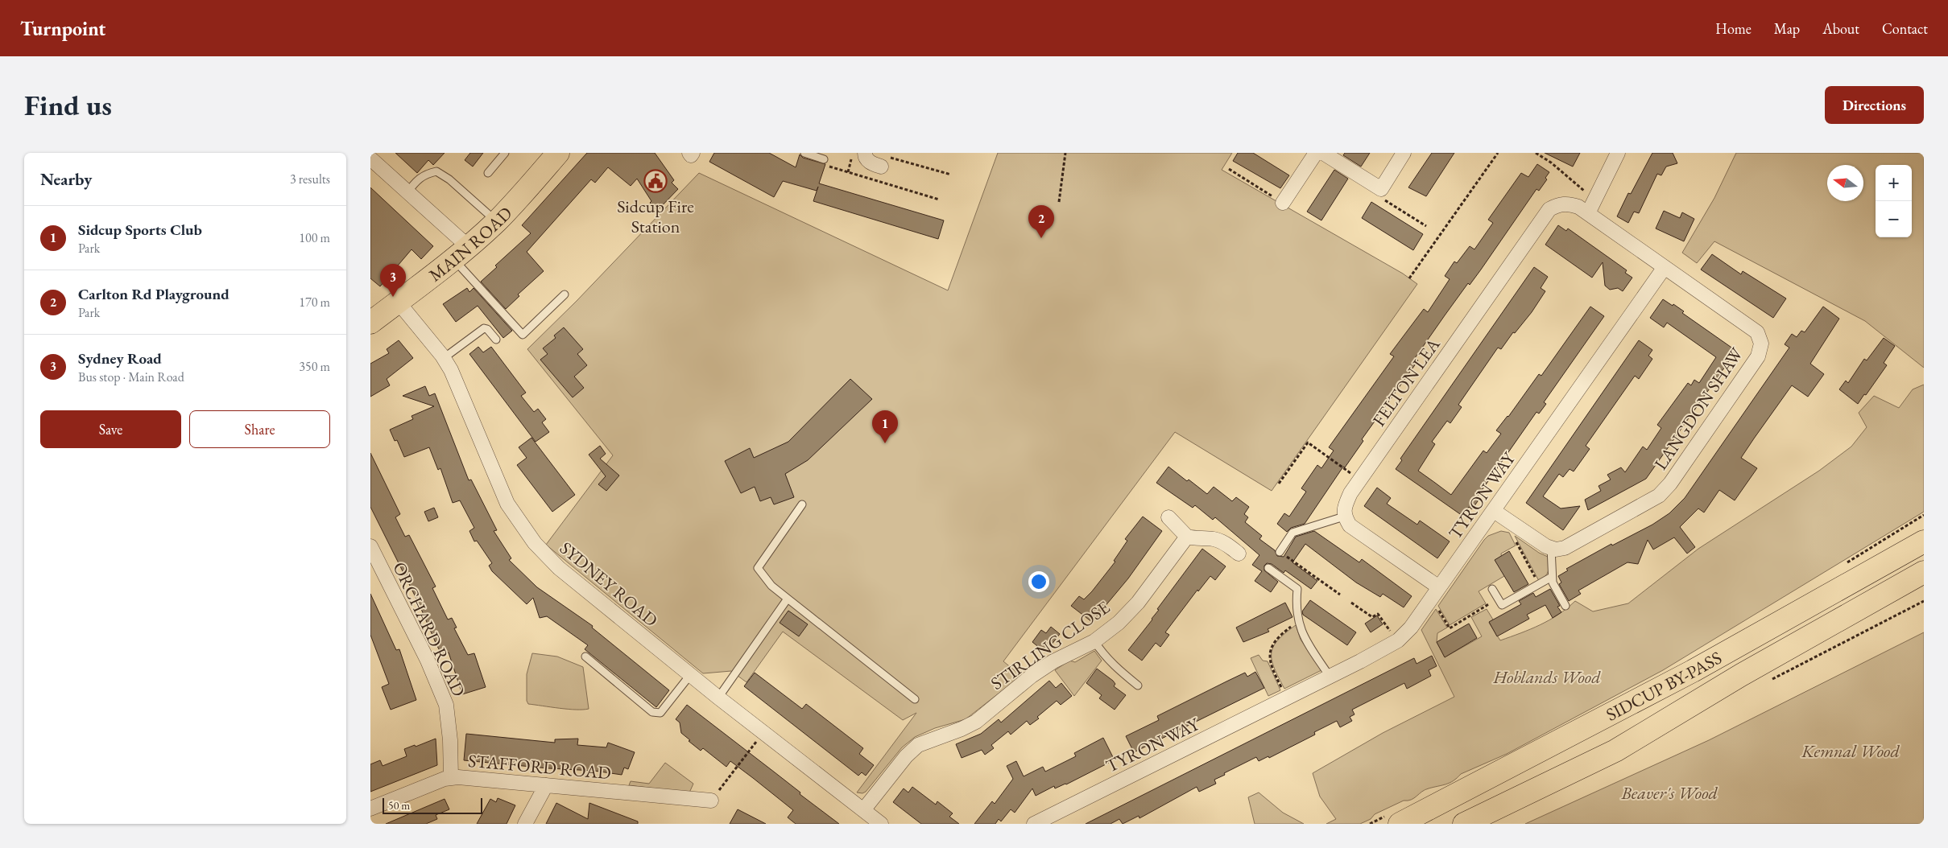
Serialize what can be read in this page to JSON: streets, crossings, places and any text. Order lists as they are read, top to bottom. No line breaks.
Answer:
{"streets":{"main road":["MAIN ROAD","SIDCUP BY-PASS"],"street":["FELTON LEA","LANGDON SHAW","TYRON WAY","SYDNEY ROAD","ORCHARD ROAD","STIRLING CLOSE","STAFFORD ROAD"]},"crossings":[["MAIN ROAD","SYDNEY ROAD"],["FELTON LEA","LANGDON SHAW"],["LANGDON SHAW","TYRON WAY"],["SYDNEY ROAD","STIRLING CLOSE"],["ORCHARD ROAD","STAFFORD ROAD"]],"parks":["Hoblands Wood","Kemnal Wood","Beaver's Wood"],"places":{"public building":["Sidcup Fire Station"]},"scale_bar":"50 m","north":"left","page":{"header":"Turnpoint","nav":["Home","Map","About","Contact"],"buttons":["Directions",["Save","Share"]],"title":"Find us","heading":["Nearby","3 results"],"map_buttons":["+","−"],"list":[{"mark":"1","name":"Sidcup Sports Club","note":"Park","value":"100 m"},{"mark":"2","name":"Carlton Rd Playground","note":"Park","value":"170 m"},{"mark":"3","name":"Sydney Road","note":"Bus stop · Main Road","value":"350 m"}],"pins":["2","3","1"],"scale":"50 m"}}
